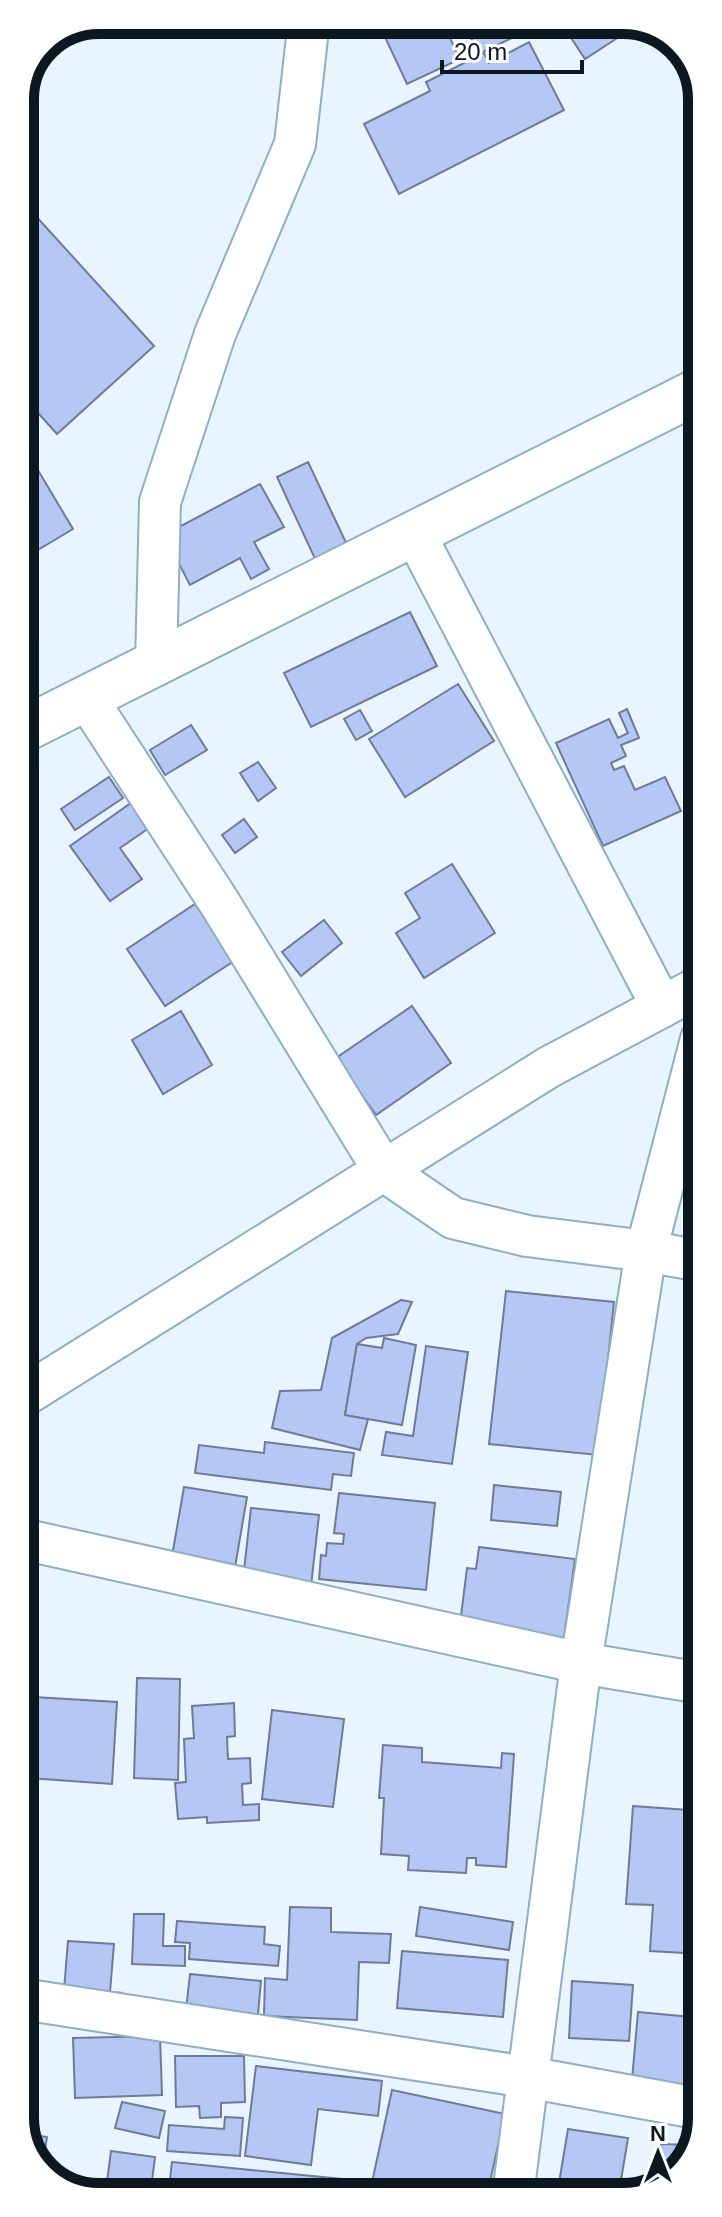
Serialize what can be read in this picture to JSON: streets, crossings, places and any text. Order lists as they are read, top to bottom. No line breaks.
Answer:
{"scale_bar":"20 m","north":"top"}
